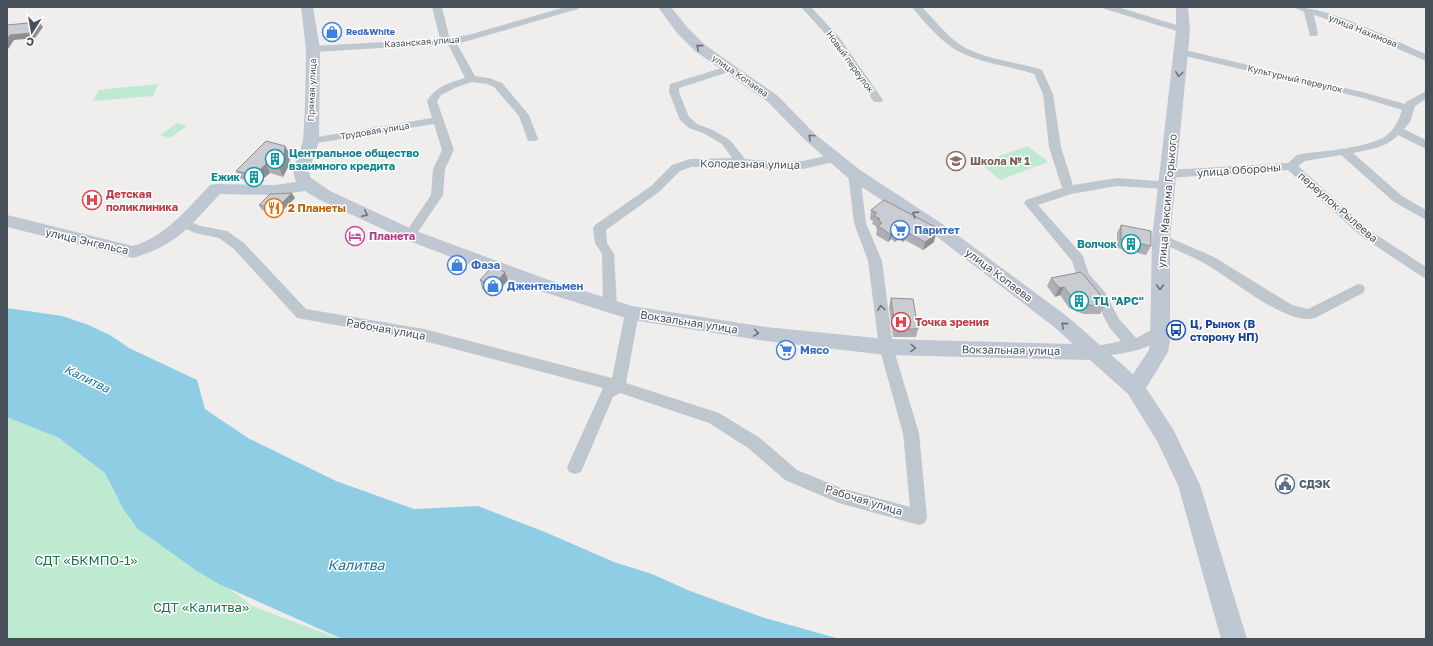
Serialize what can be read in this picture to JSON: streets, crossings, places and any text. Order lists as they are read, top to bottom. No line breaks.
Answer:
{"streets":{"main road":["улица Копаева","Прямая улица","улица Максима Горького","улица Энгельса","Вокзальная улица"],"street":["улица Нахимова","Казанская улица","Новый переулок","Культурный переулок","Трудовая улица","Колодезная улица","улица Обороны","переулок Рылеева","Рабочая улица"]},"crossings":[["Казанская улица","Прямая улица"],["улица Копаева","Колодезная улица"],["улица Копаева","улица Максима Горького"],["улица Копаева","Вокзальная улица"],["Культурный переулок","улица Обороны"],["Культурный переулок","улица Максима Горького"],["Прямая улица","Трудовая улица"],["Прямая улица","улица Энгельса"],["Прямая улица","Вокзальная улица"],["Колодезная улица","Вокзальная улица"],["улица Обороны","улица Максима Горького"],["улица Обороны","переулок Рылеева"],["улица Энгельса","Вокзальная улица"],["улица Энгельса","Рабочая улица"],["Вокзальная улица","Рабочая улица"]],"one_way":["улица Копаева","улица Максима Горького","Вокзальная улица"],"water":["Калитва"],"parks":["СДТ «БКМПО-1»","СДТ «Калитва»"],"places":{"shop":["Red&White","Фаза","Джентельмен"],"building":["Центральное общество взаимного кредита","Ежик","Волчок","ТЦ \"АРС\""],"school or university":["Школа № 1"],"hospital":["Детская поликлиника","Точка зрения"],"restaurant":["2 Планеты"],"supermarket":["Паритет","Мясо"],"hotel":["Планета"],"bus stop":["Ц, Рынок (В сторону НП)"],"public building":["СДЭК"]},"north":"bottom"}
